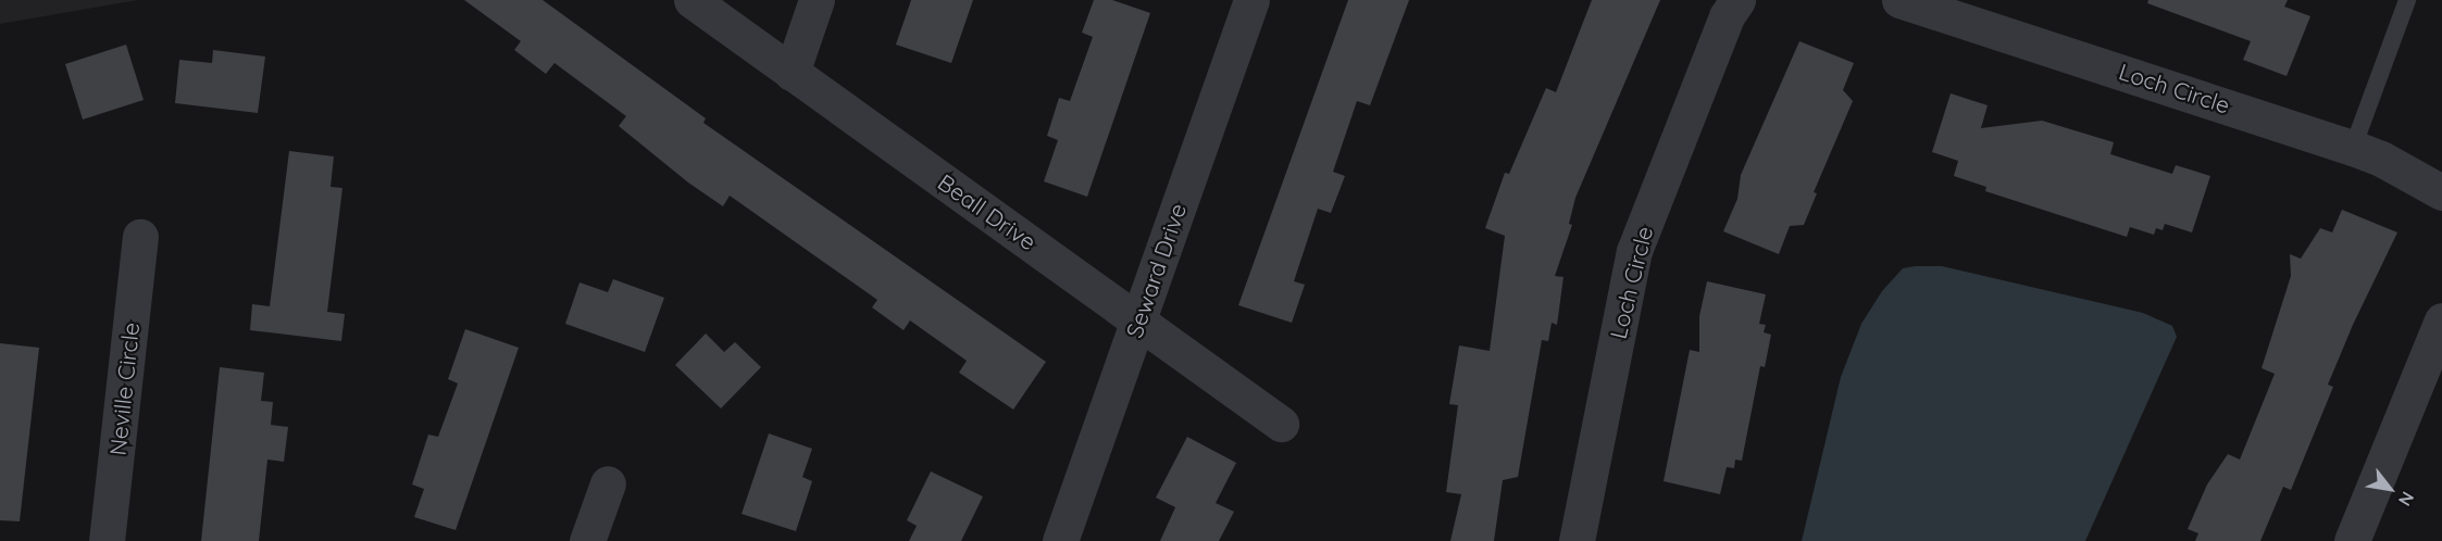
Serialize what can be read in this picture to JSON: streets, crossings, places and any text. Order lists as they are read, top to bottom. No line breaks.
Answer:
{"streets":{"street":["Loch Circle","Beall Drive","Seward Drive","Neville Circle"]},"crossings":[["Beall Drive","Seward Drive"]],"north":"bottom right"}
